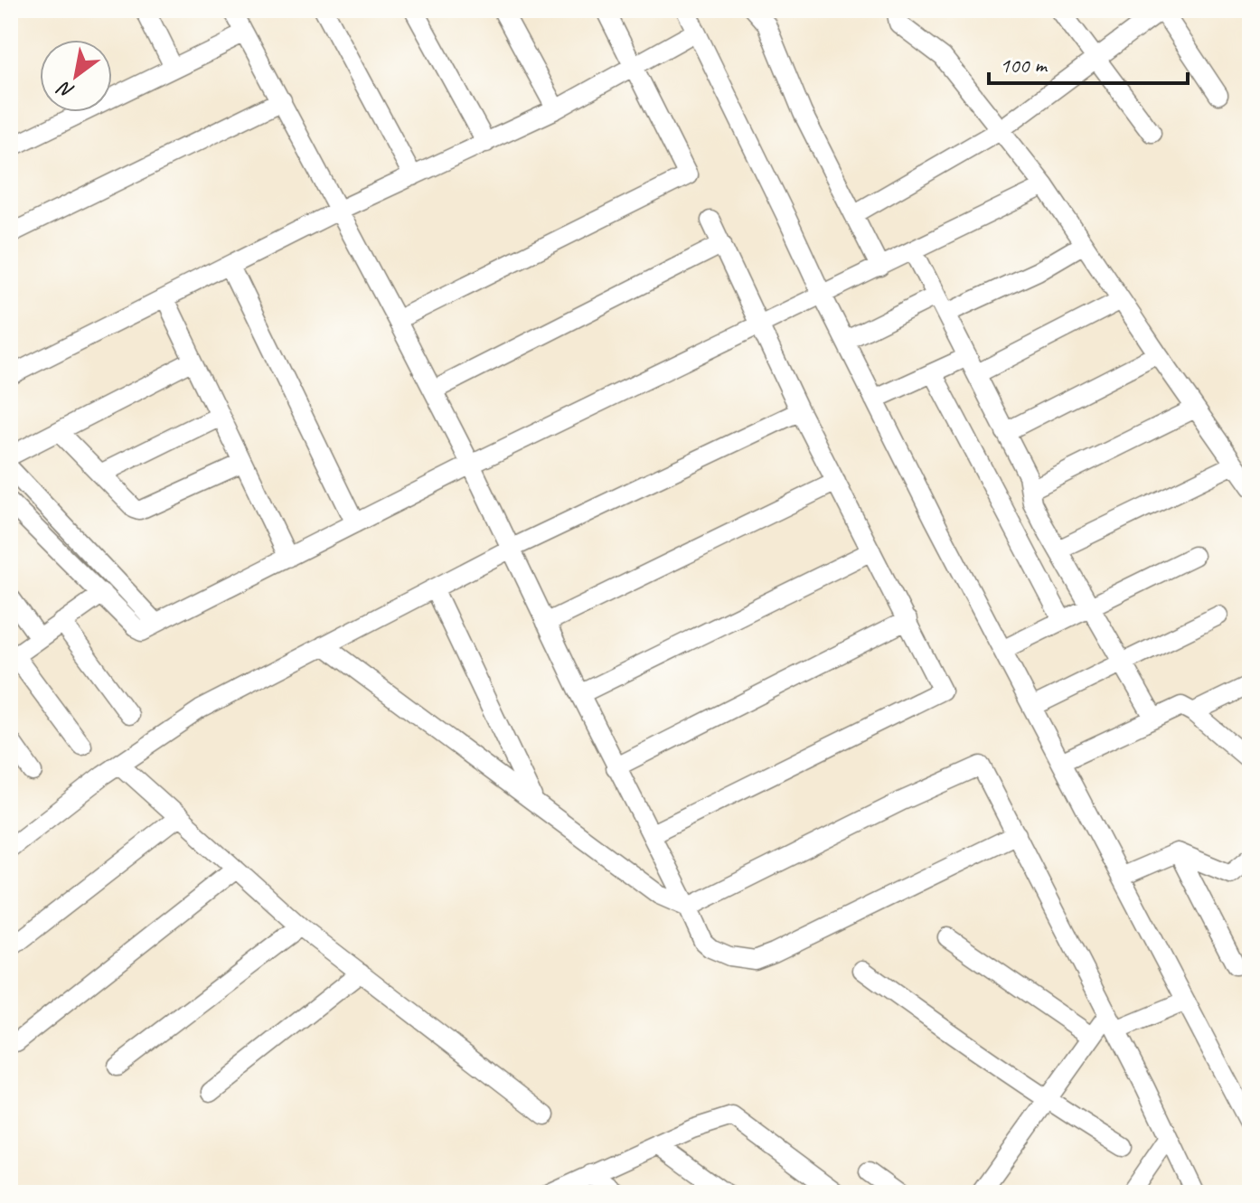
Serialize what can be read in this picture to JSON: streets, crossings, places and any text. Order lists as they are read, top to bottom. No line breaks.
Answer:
{"scale_bar":"100 m","north":"bottom left"}
